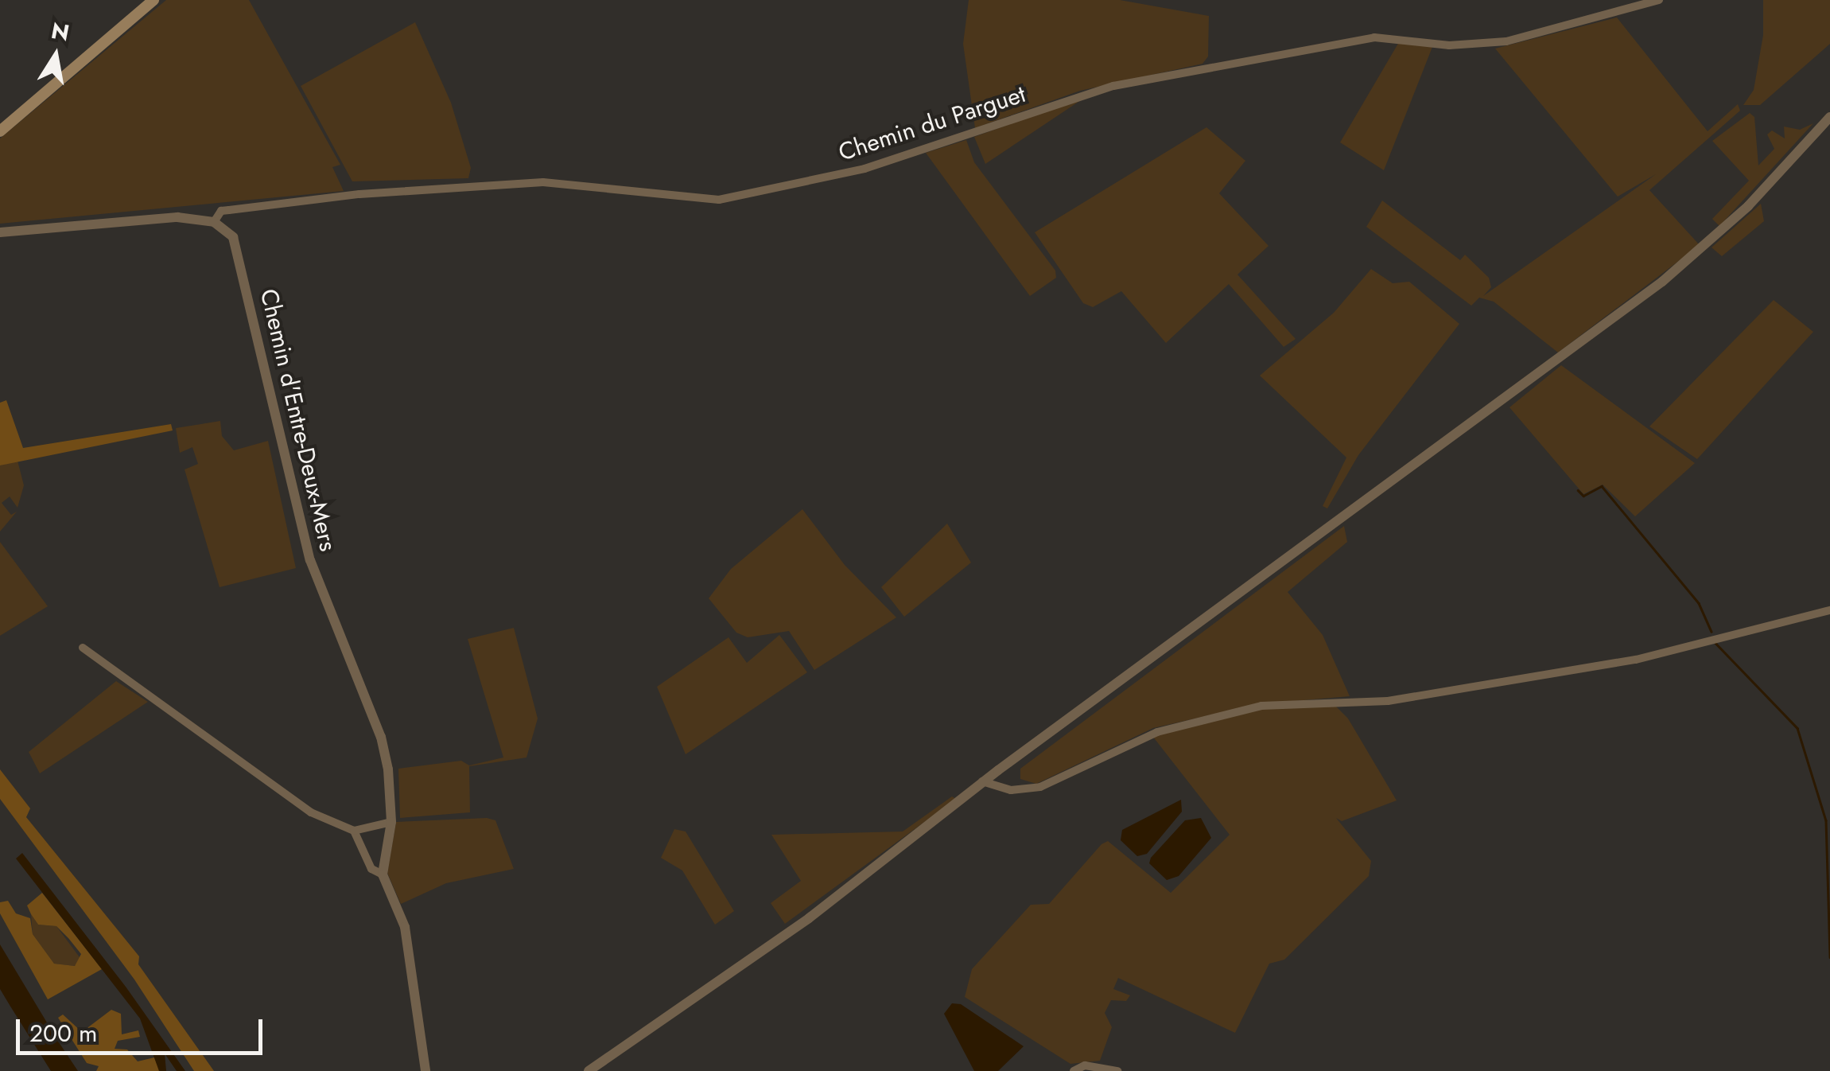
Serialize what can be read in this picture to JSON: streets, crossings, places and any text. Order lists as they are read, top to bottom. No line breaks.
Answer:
{"streets":{"street":["Chemin du Parguet","Chemin d'Entre-Deux-Mers"]},"crossings":[["Chemin du Parguet","Chemin d'Entre-Deux-Mers"]],"scale_bar":"200 m","north":"top"}
